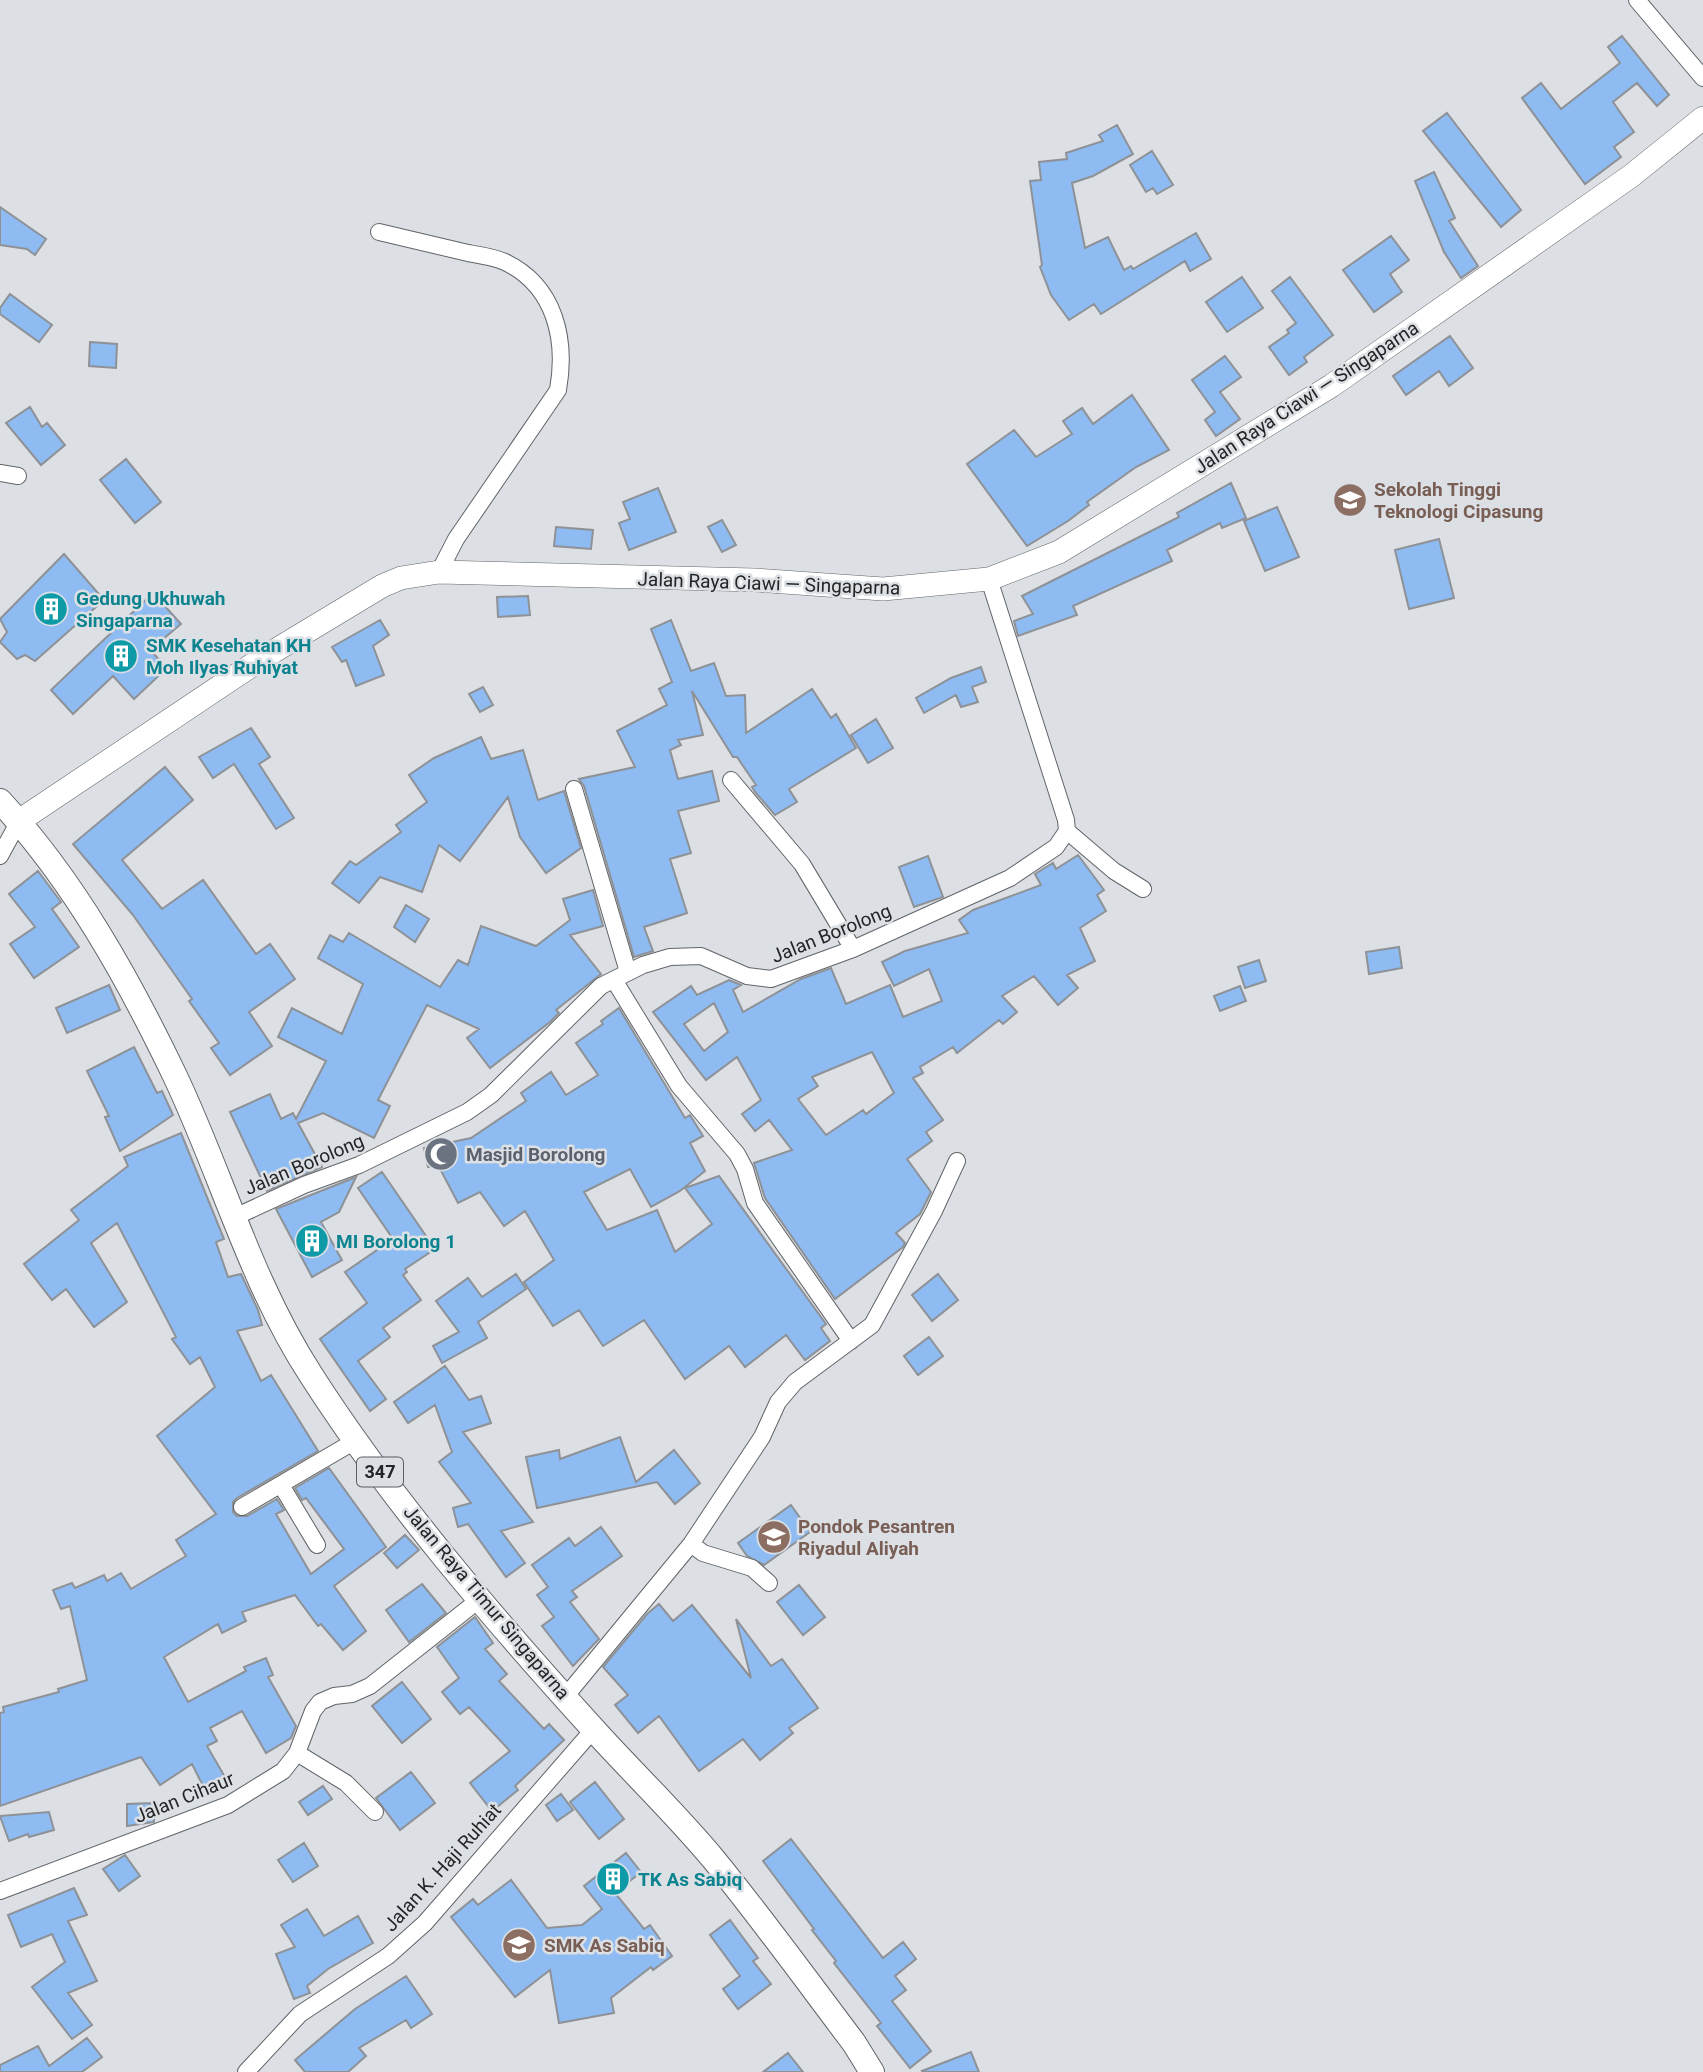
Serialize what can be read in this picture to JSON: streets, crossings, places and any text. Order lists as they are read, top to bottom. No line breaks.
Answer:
{"streets":{"main road":["Jalan Raya Ciawi — Singaparna","347","Jalan Raya Timur Singaparna"],"street":["Jalan Borolong","Jalan Cihaur","Jalan K. Haji Ruhiat"]},"crossings":[["Jalan Raya Ciawi — Singaparna","Jalan Raya Timur Singaparna"],["Jalan Borolong","Jalan Raya Timur Singaparna"],["Jalan Raya Timur Singaparna","Jalan Cihaur"],["Jalan Raya Timur Singaparna","Jalan K. Haji Ruhiat"]],"places":{"school or university":["Sekolah Tinggi Teknologi Cipasung","Pondok Pesantren Riyadul Aliyah","SMK As Sabiq"],"building":["Gedung Ukhuwah Singaparna","SMK Kesehatan KH Moh Ilyas Ruhiyat","MI Borolong 1","TK As Sabiq"],"mosque":["Masjid Borolong"]}}
